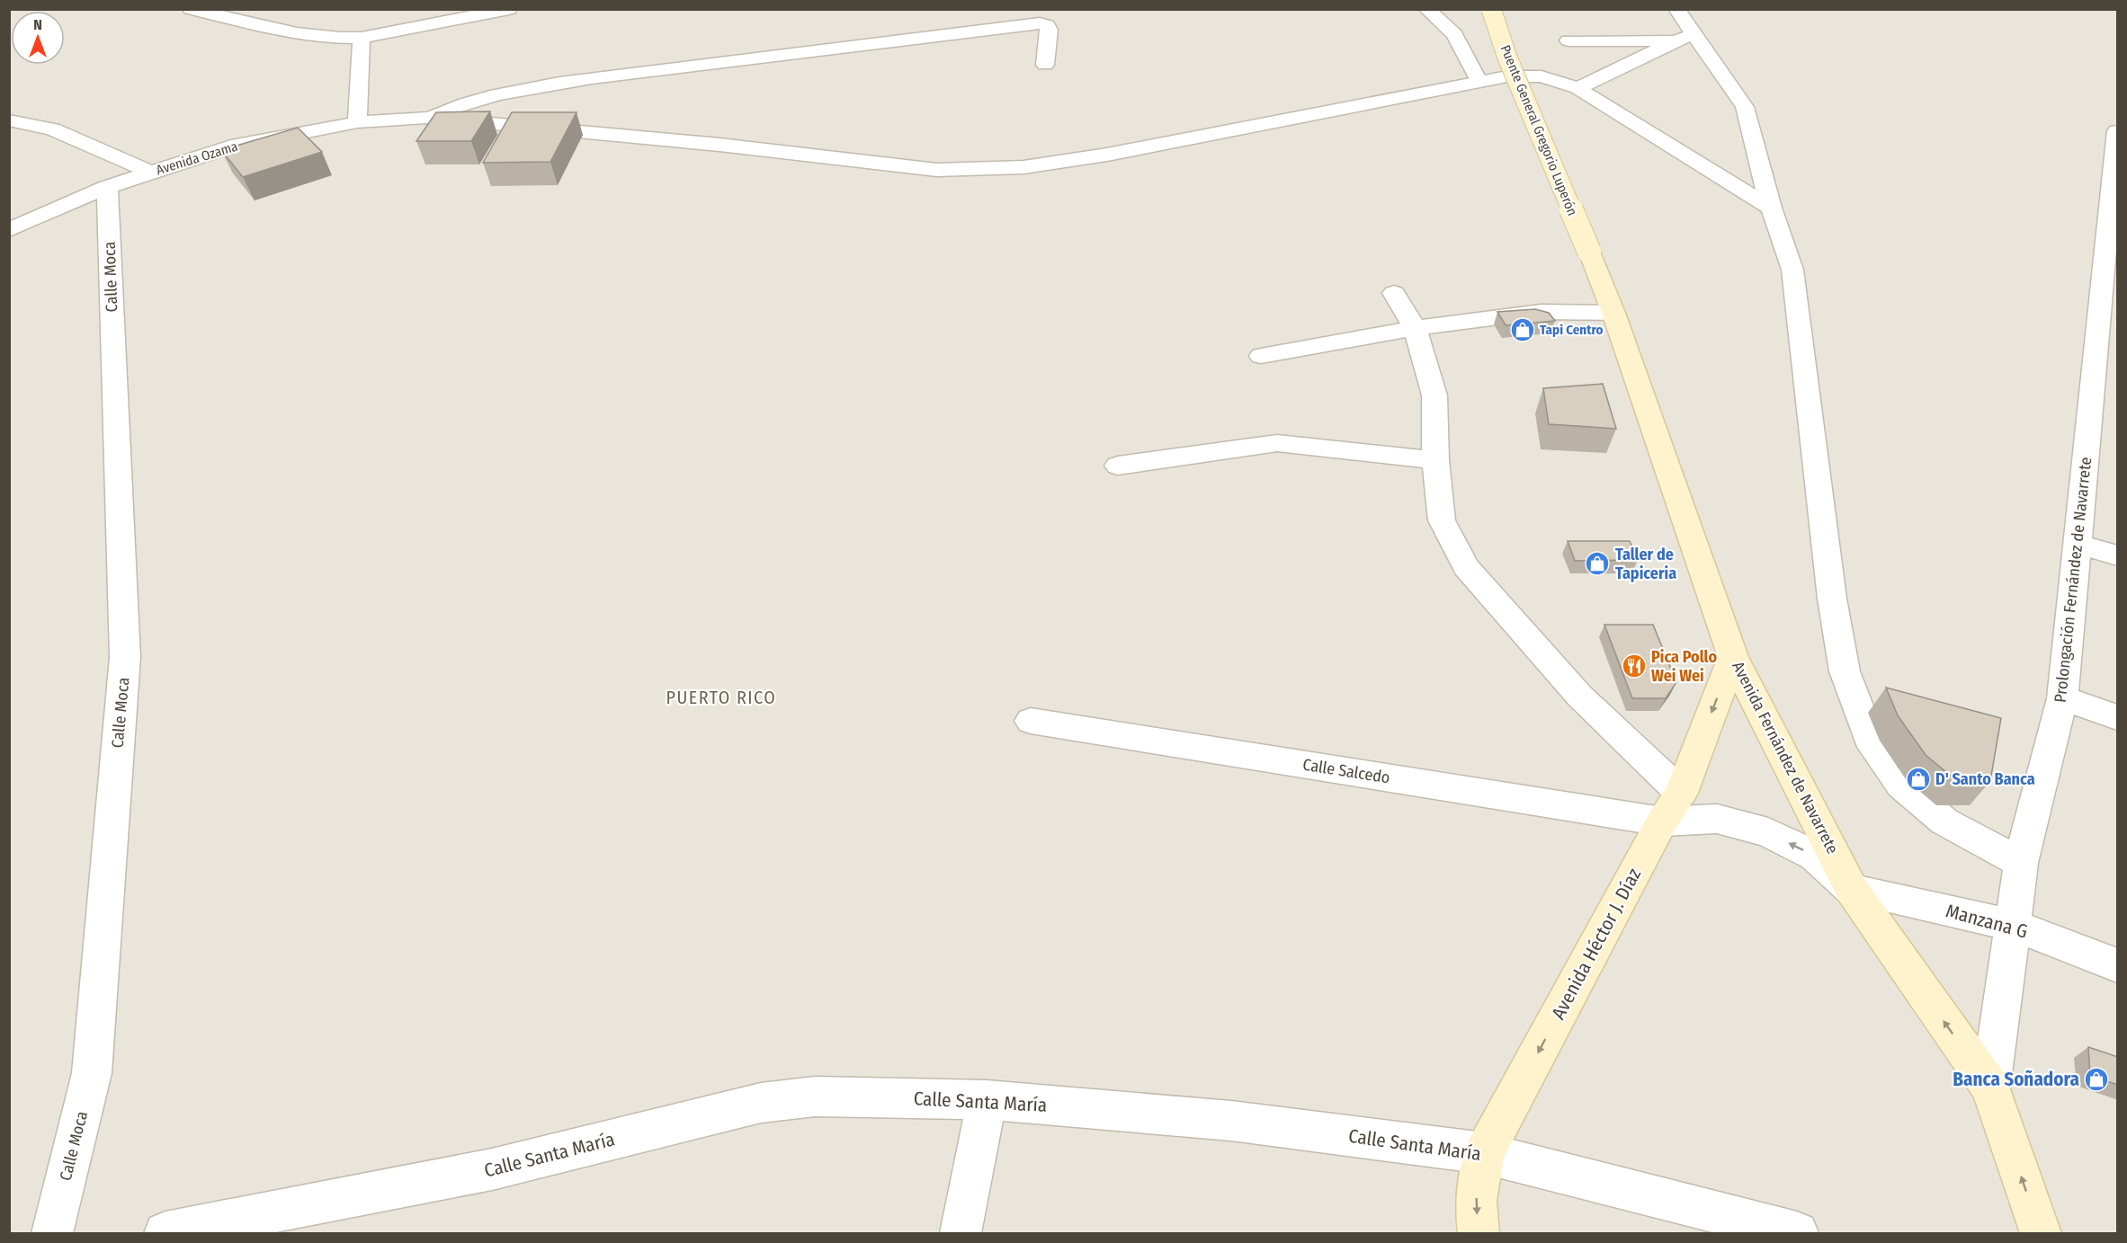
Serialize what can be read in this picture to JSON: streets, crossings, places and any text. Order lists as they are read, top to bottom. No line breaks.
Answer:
{"streets":{"street":["Puente General Gregorio Luperón","Avenida Ozama","Calle Moca","Prolongación Fernández de Navarrete","Avenida Fernández de Navarrete","Calle Salcedo","Manzana G","Avenida Héctor J. Díaz","Calle Santa María"]},"crossings":[["Puente General Gregorio Luperón","Avenida Fernández de Navarrete"],["Avenida Ozama","Calle Moca"],["Prolongación Fernández de Navarrete","Avenida Fernández de Navarrete"],["Prolongación Fernández de Navarrete","Manzana G"],["Avenida Fernández de Navarrete","Calle Salcedo"],["Avenida Fernández de Navarrete","Manzana G"],["Avenida Fernández de Navarrete","Avenida Héctor J. Díaz"],["Calle Salcedo","Manzana G"],["Calle Salcedo","Avenida Héctor J. Díaz"],["Avenida Héctor J. Díaz","Calle Santa María"]],"one_way":["Avenida Fernández de Navarrete","Avenida Héctor J. Díaz"],"districts":["PUERTO RICO"],"places":{"shop":["Tapi Centro","Taller de Tapiceria","D' Santo Banca","Banca Soñadora"],"restaurant":["Pica Pollo Wei Wei"]},"north":"top"}
